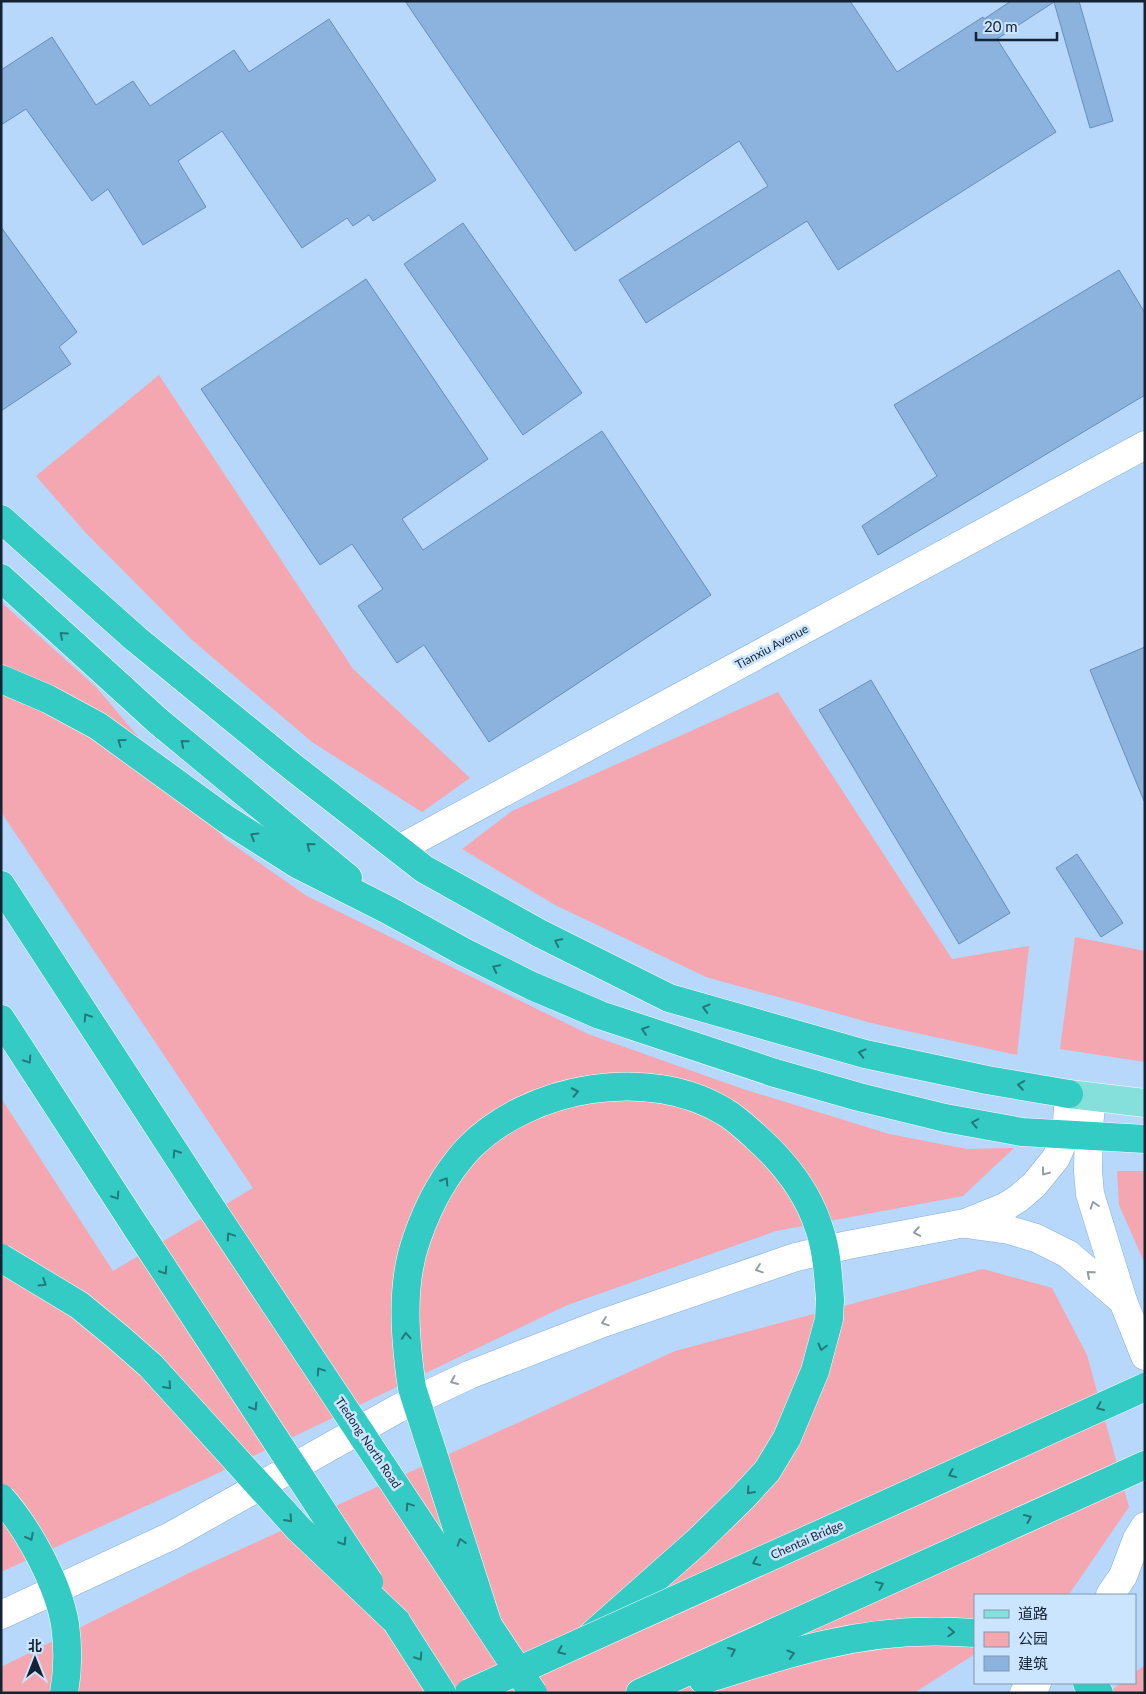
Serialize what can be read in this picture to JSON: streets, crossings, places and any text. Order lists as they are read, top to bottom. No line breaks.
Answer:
{"streets":{"highway":["Tiedong North Road","Chentai Bridge"],"street":["Tianxiu Avenue"]},"legend":["道路","公园","建筑"],"scale_bar":"20 m","north":"top"}
